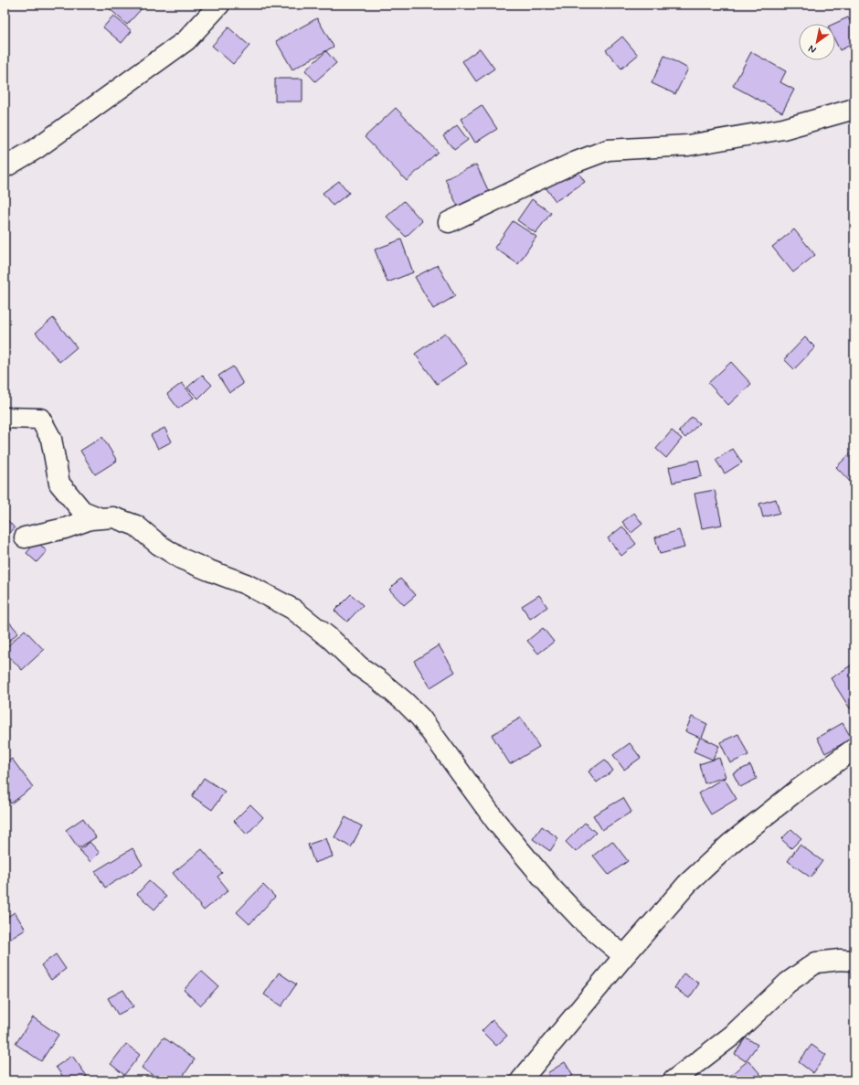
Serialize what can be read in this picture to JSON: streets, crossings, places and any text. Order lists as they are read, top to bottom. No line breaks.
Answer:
{"north":"bottom left"}
